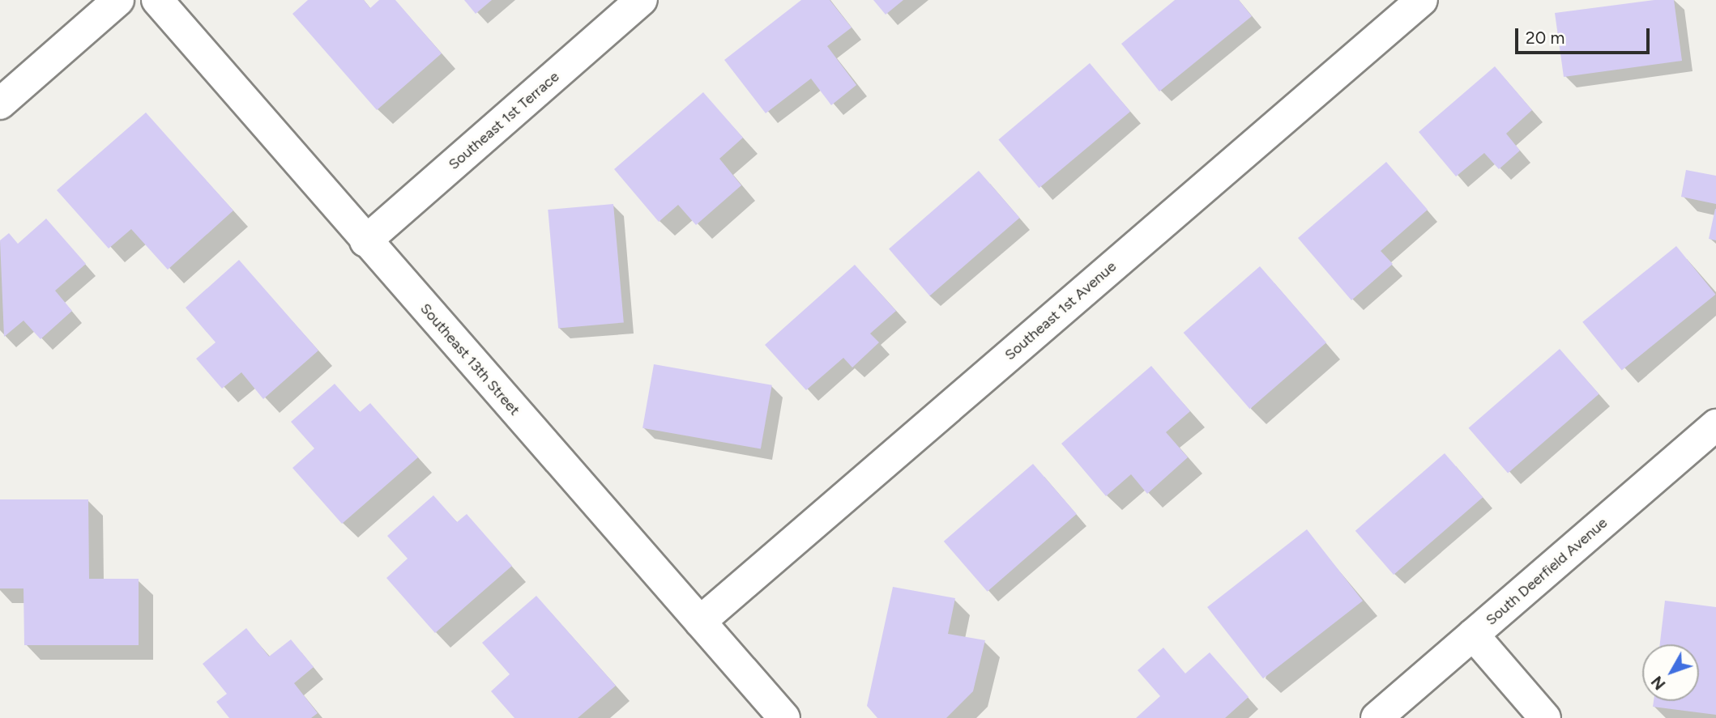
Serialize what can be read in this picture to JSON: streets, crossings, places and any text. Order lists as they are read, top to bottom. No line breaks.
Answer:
{"streets":{"street":["Southeast 1st Terrace","Southeast 1st Avenue","Southeast 13th Street","South Deerfield Avenue"]},"crossings":[["Southeast 1st Terrace","Southeast 13th Street"],["Southeast 1st Avenue","Southeast 13th Street"]],"scale_bar":"20 m","north":"bottom left"}
